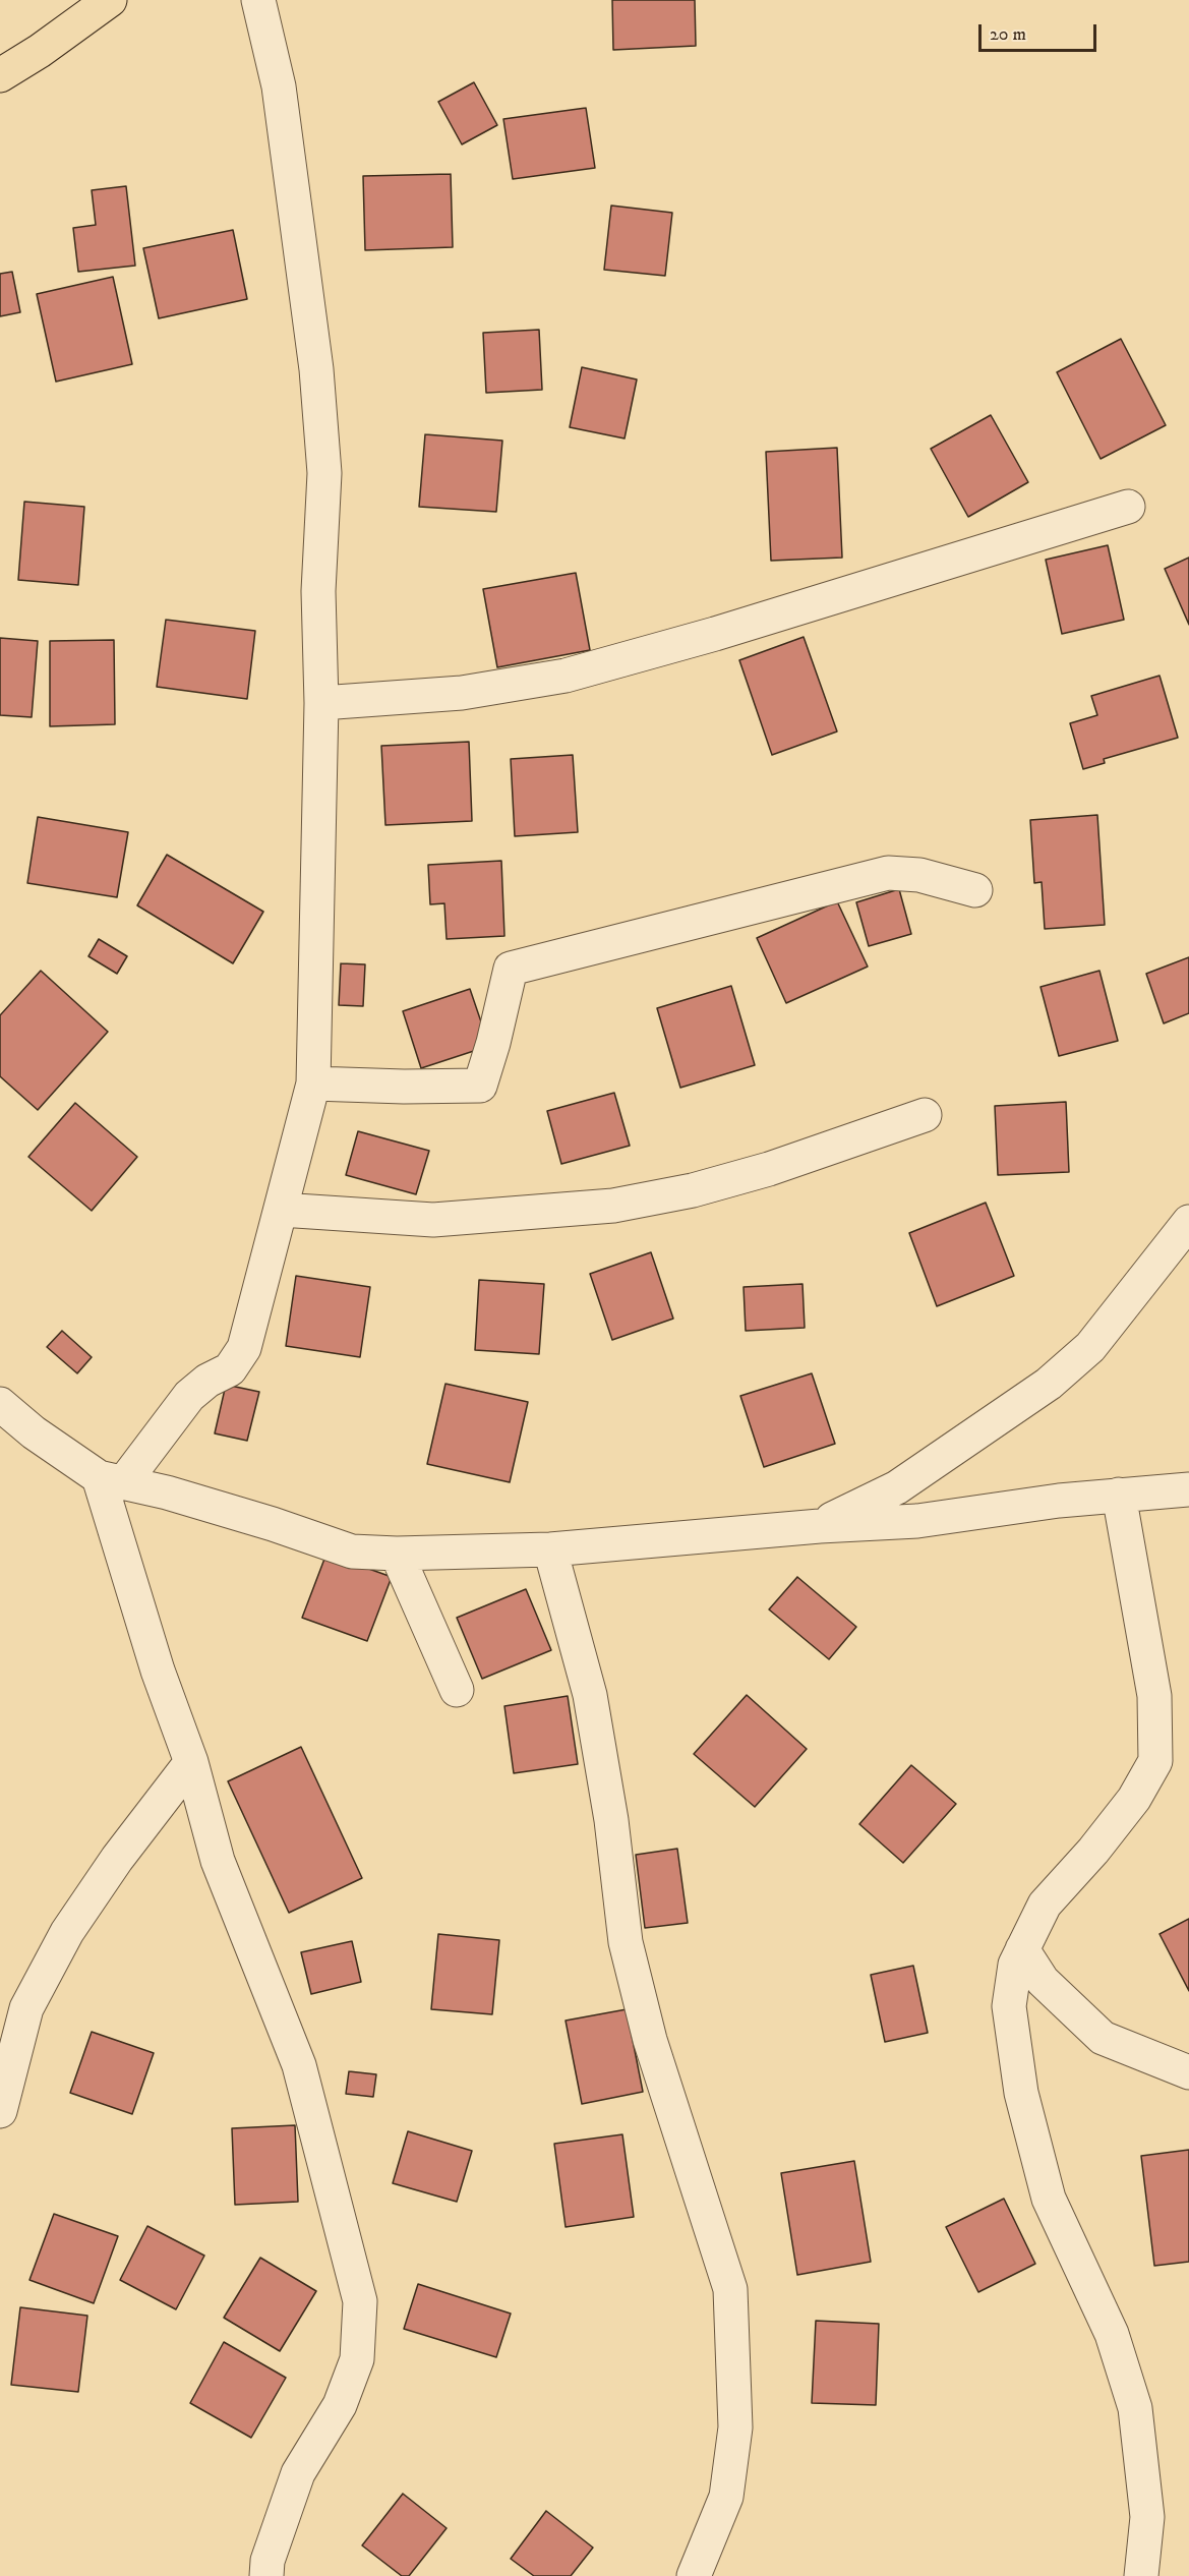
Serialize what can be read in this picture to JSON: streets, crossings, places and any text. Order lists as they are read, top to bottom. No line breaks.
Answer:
{"scale_bar":"20 m"}
